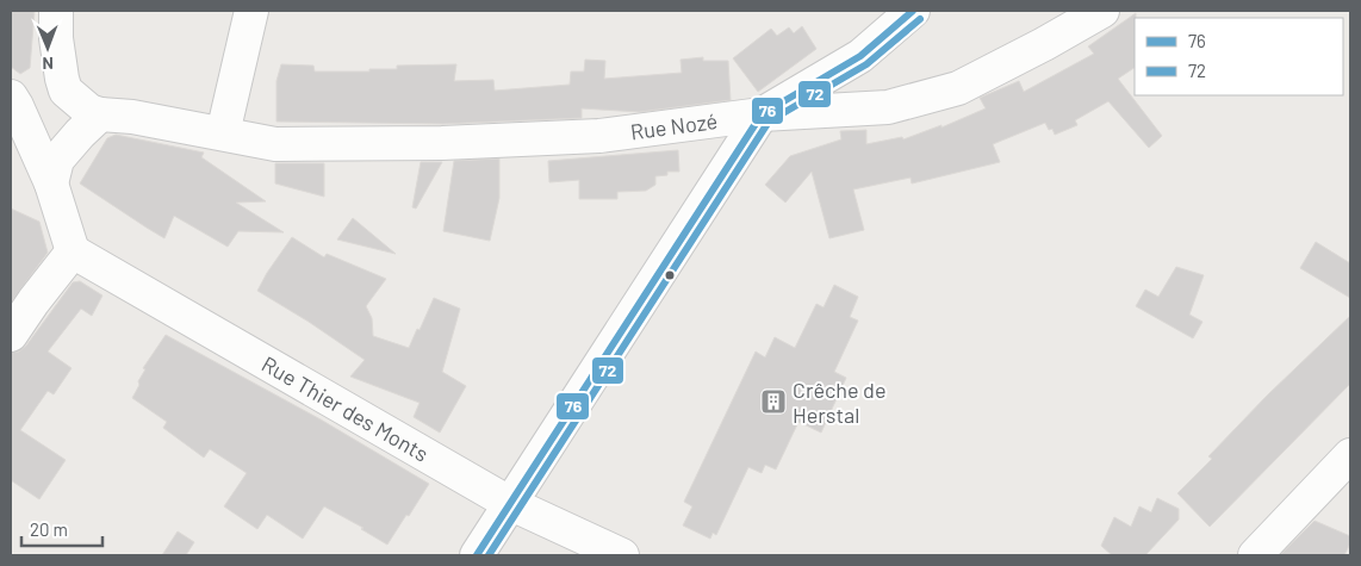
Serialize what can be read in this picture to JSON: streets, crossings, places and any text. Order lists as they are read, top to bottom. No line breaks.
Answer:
{"streets":{"street":["Rue Nozé","Rue Thier des Monts"]},"places":{"building":["Crêche de Herstal"]},"lines":["transit line 76","transit line 72"],"legend":["76","72"],"scale_bar":"20 m","north":"bottom"}
